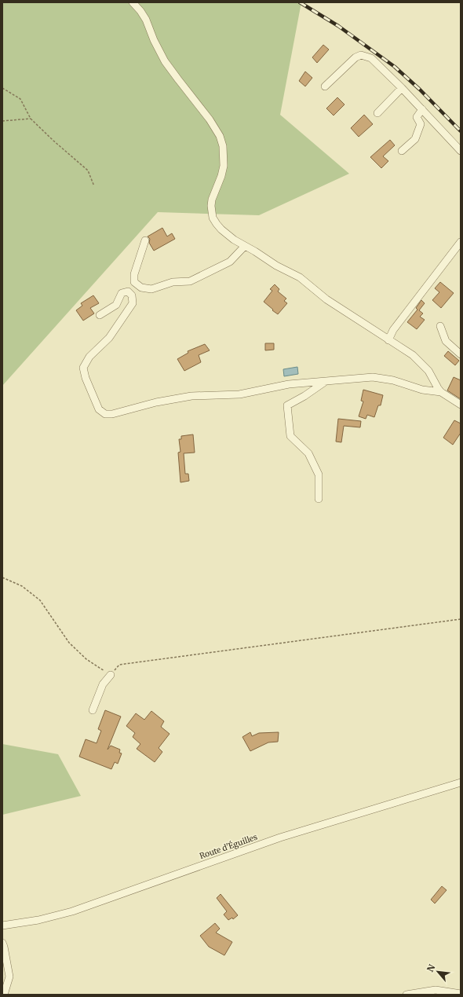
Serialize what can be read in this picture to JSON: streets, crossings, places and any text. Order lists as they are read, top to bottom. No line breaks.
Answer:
{"streets":{"street":["Route d'Éguilles"]},"north":"top left"}
